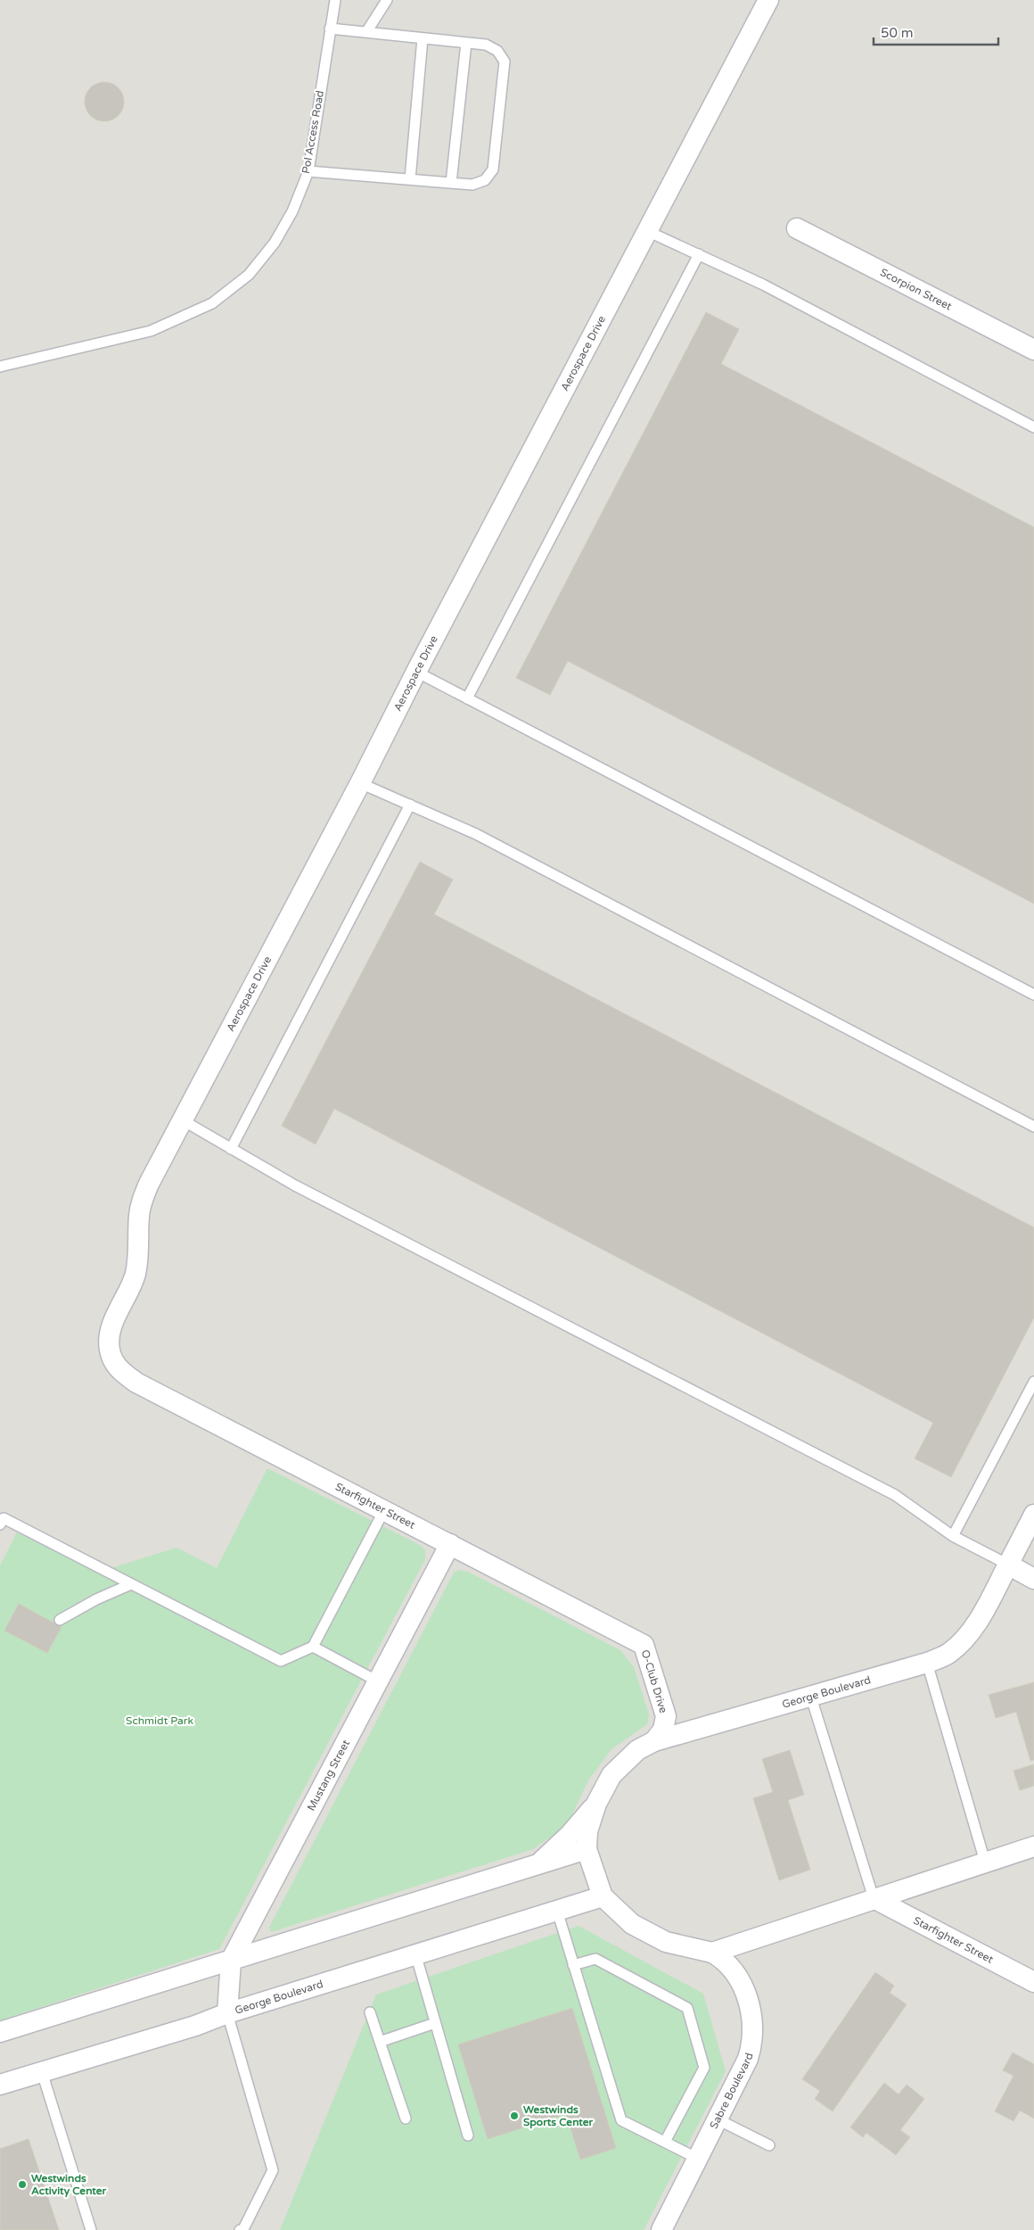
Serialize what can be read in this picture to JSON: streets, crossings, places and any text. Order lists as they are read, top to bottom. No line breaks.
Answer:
{"streets":{"street":["Scorpion Street","Aerospace Drive","Starfighter Street","O-Club Drive","George Boulevard","Mustang Street","Sabre Boulevard"],"lane":["Pol Access Road"]},"crossings":[["Aerospace Drive","Starfighter Street"],["Starfighter Street","O-Club Drive"],["Starfighter Street","Mustang Street"],["O-Club Drive","George Boulevard"],["George Boulevard","Mustang Street"],["George Boulevard","Sabre Boulevard"]],"parks":["Schmidt Park"],"places":["Westwinds Sports Center","Westwinds Activity Center"],"scale_bar":"50 m"}
